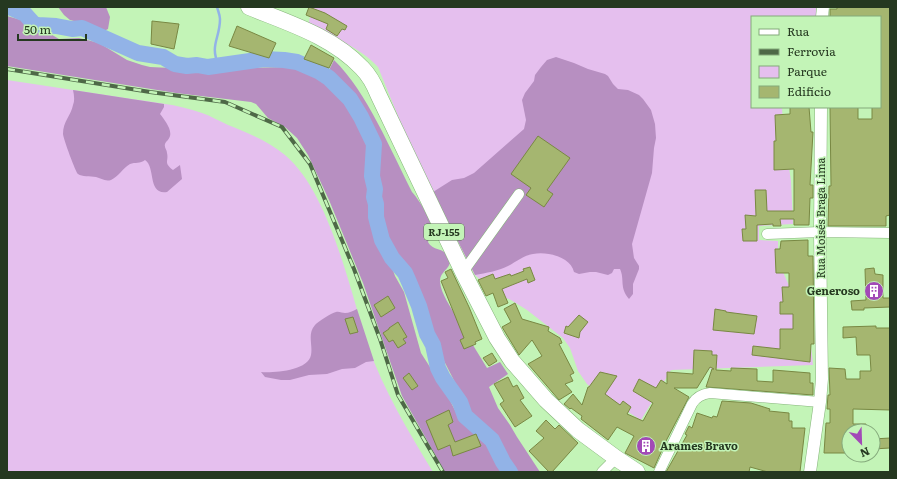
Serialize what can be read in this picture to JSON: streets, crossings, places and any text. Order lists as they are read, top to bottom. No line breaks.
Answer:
{"streets":{"main road":["RJ-155"],"street":["Rua Moisés Braga Lima"]},"places":{"building":["Generoso","Arames Bravo"]},"legend":["Rua","Ferrovia","Parque","Edifício"],"scale_bar":"50 m","north":"bottom right"}
